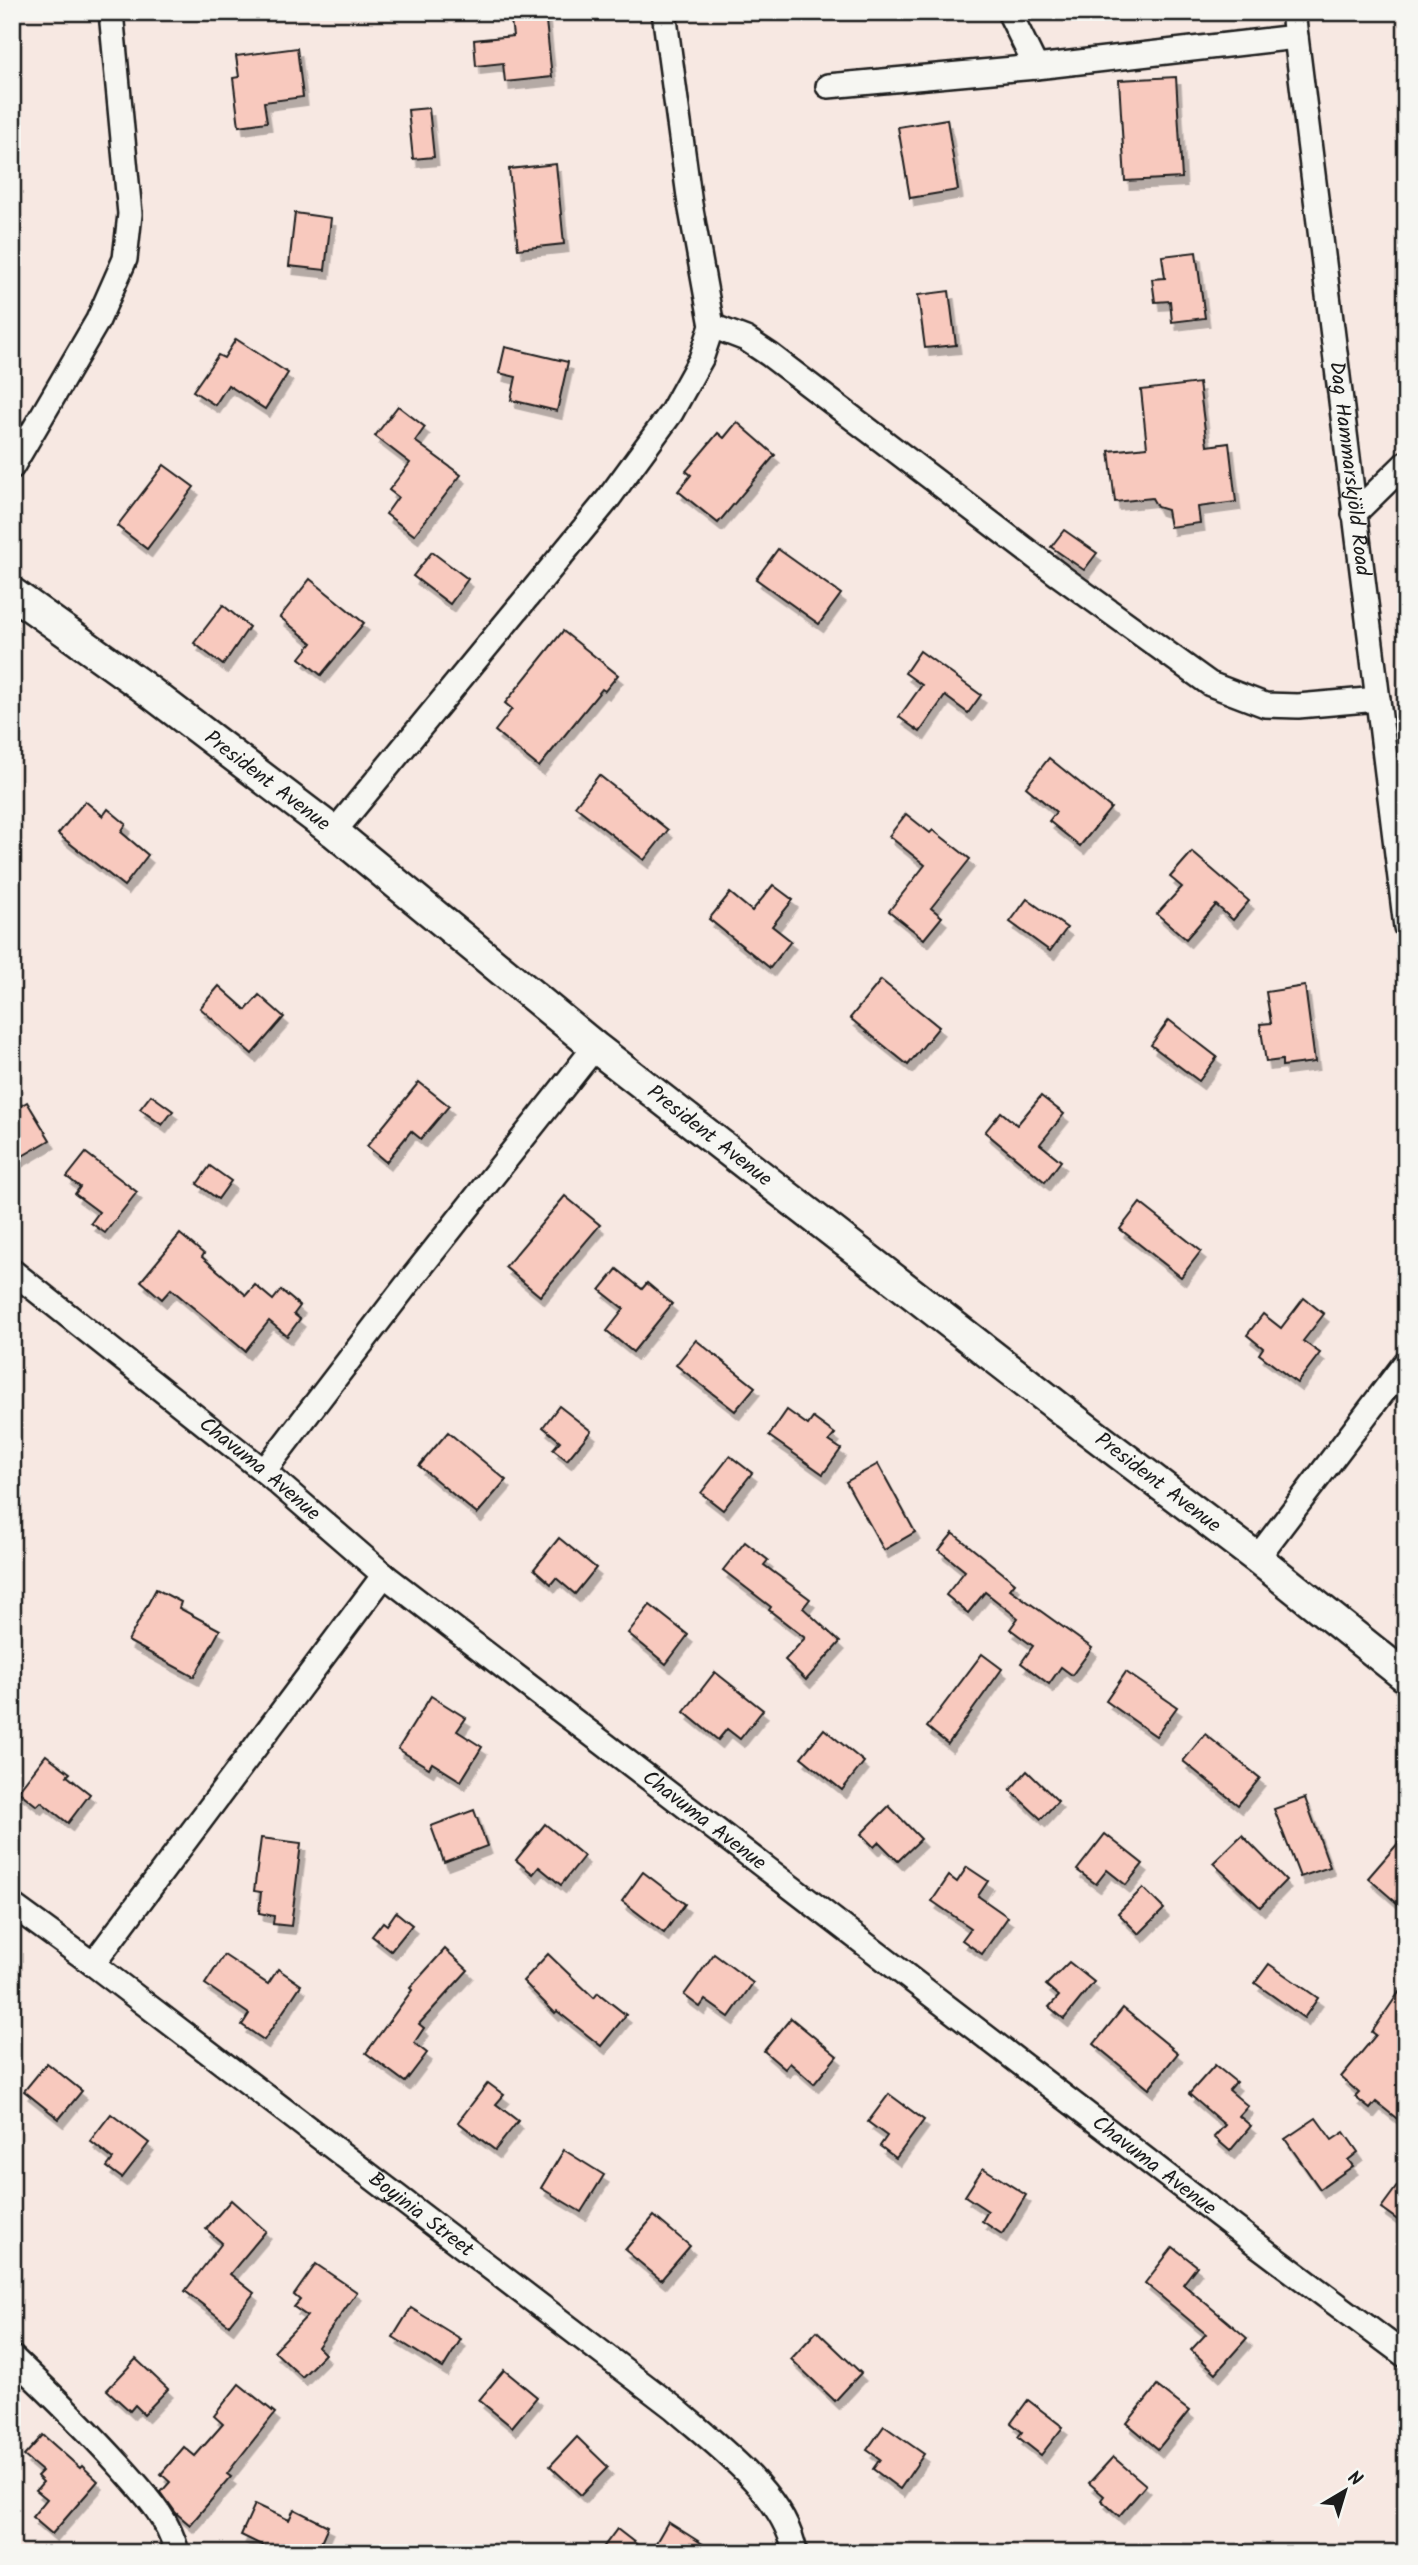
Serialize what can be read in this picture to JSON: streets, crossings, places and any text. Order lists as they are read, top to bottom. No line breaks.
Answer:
{"streets":{"street":["Dag Hammarskjöld Road","President Avenue","Chavuma Avenue","Boyinia Street"]},"north":"top right"}
